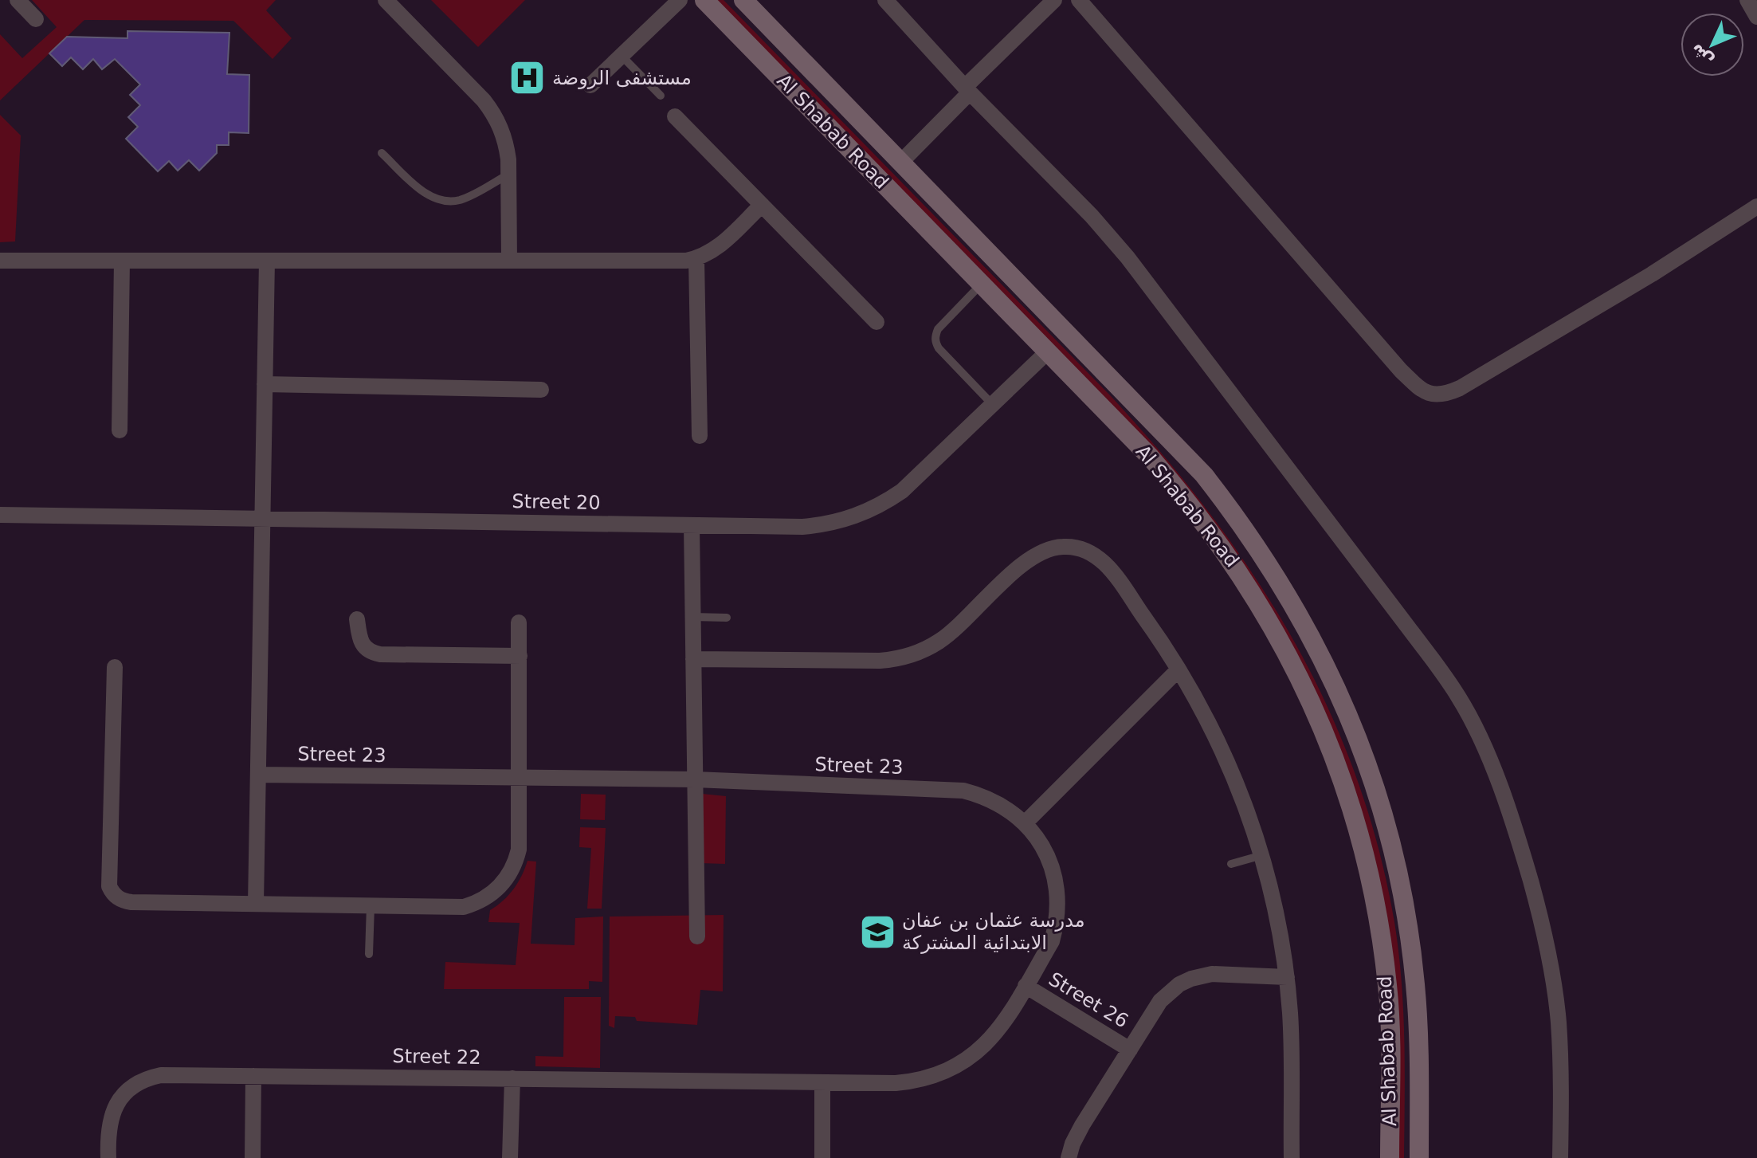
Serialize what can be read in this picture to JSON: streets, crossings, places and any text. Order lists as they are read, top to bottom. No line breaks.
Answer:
{"streets":{"main road":["Al Shabab Road"],"street":["Street 20","Street 23","Street 26","Street 22"]},"crossings":[["Al Shabab Road","Street 20"],["Street 23","Street 26"],["Street 23","Street 22"]],"places":{"hospital":["مستشفى الروضة"],"school or university":["مدرسة عثمان بن عفان الابتدائية المشتركة"]},"north":"bottom left"}
